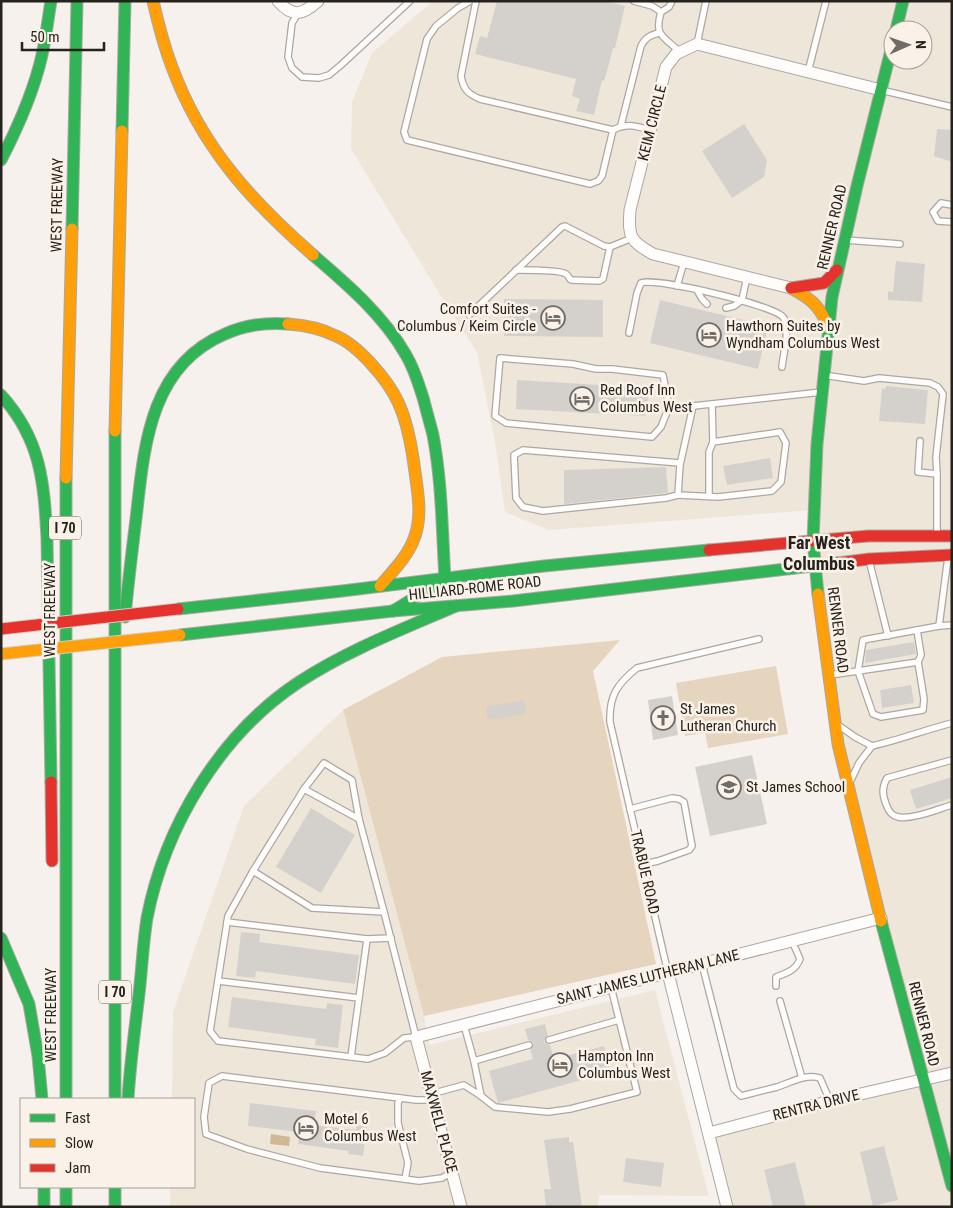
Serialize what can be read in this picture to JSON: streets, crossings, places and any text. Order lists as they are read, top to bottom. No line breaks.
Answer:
{"streets":{"main road":["WEST FREEWAY","RENNER ROAD","I 70","HILLIARD-ROME ROAD"],"street":["KEIM CIRCLE","TRABUE ROAD","SAINT JAMES LUTHERAN LANE","RENTRA DRIVE","MAXWELL PLACE"]},"crossings":[["RENNER ROAD","HILLIARD-ROME ROAD"],["RENNER ROAD","SAINT JAMES LUTHERAN LANE"],["RENNER ROAD","RENTRA DRIVE"],["TRABUE ROAD","SAINT JAMES LUTHERAN LANE"],["TRABUE ROAD","RENTRA DRIVE"],["SAINT JAMES LUTHERAN LANE","MAXWELL PLACE"]],"districts":["Far West Columbus"],"places":{"hotel":["Comfort Suites - Columbus / Keim Circle","Hawthorn Suites by Wyndham Columbus West","Red Roof Inn Columbus West","Hampton Inn Columbus West","Motel 6 Columbus West"],"church":["St James Lutheran Church"],"school or university":["St James School"]},"legend":["Fast","Slow","Jam"],"scale_bar":"50 m","north":"right"}
